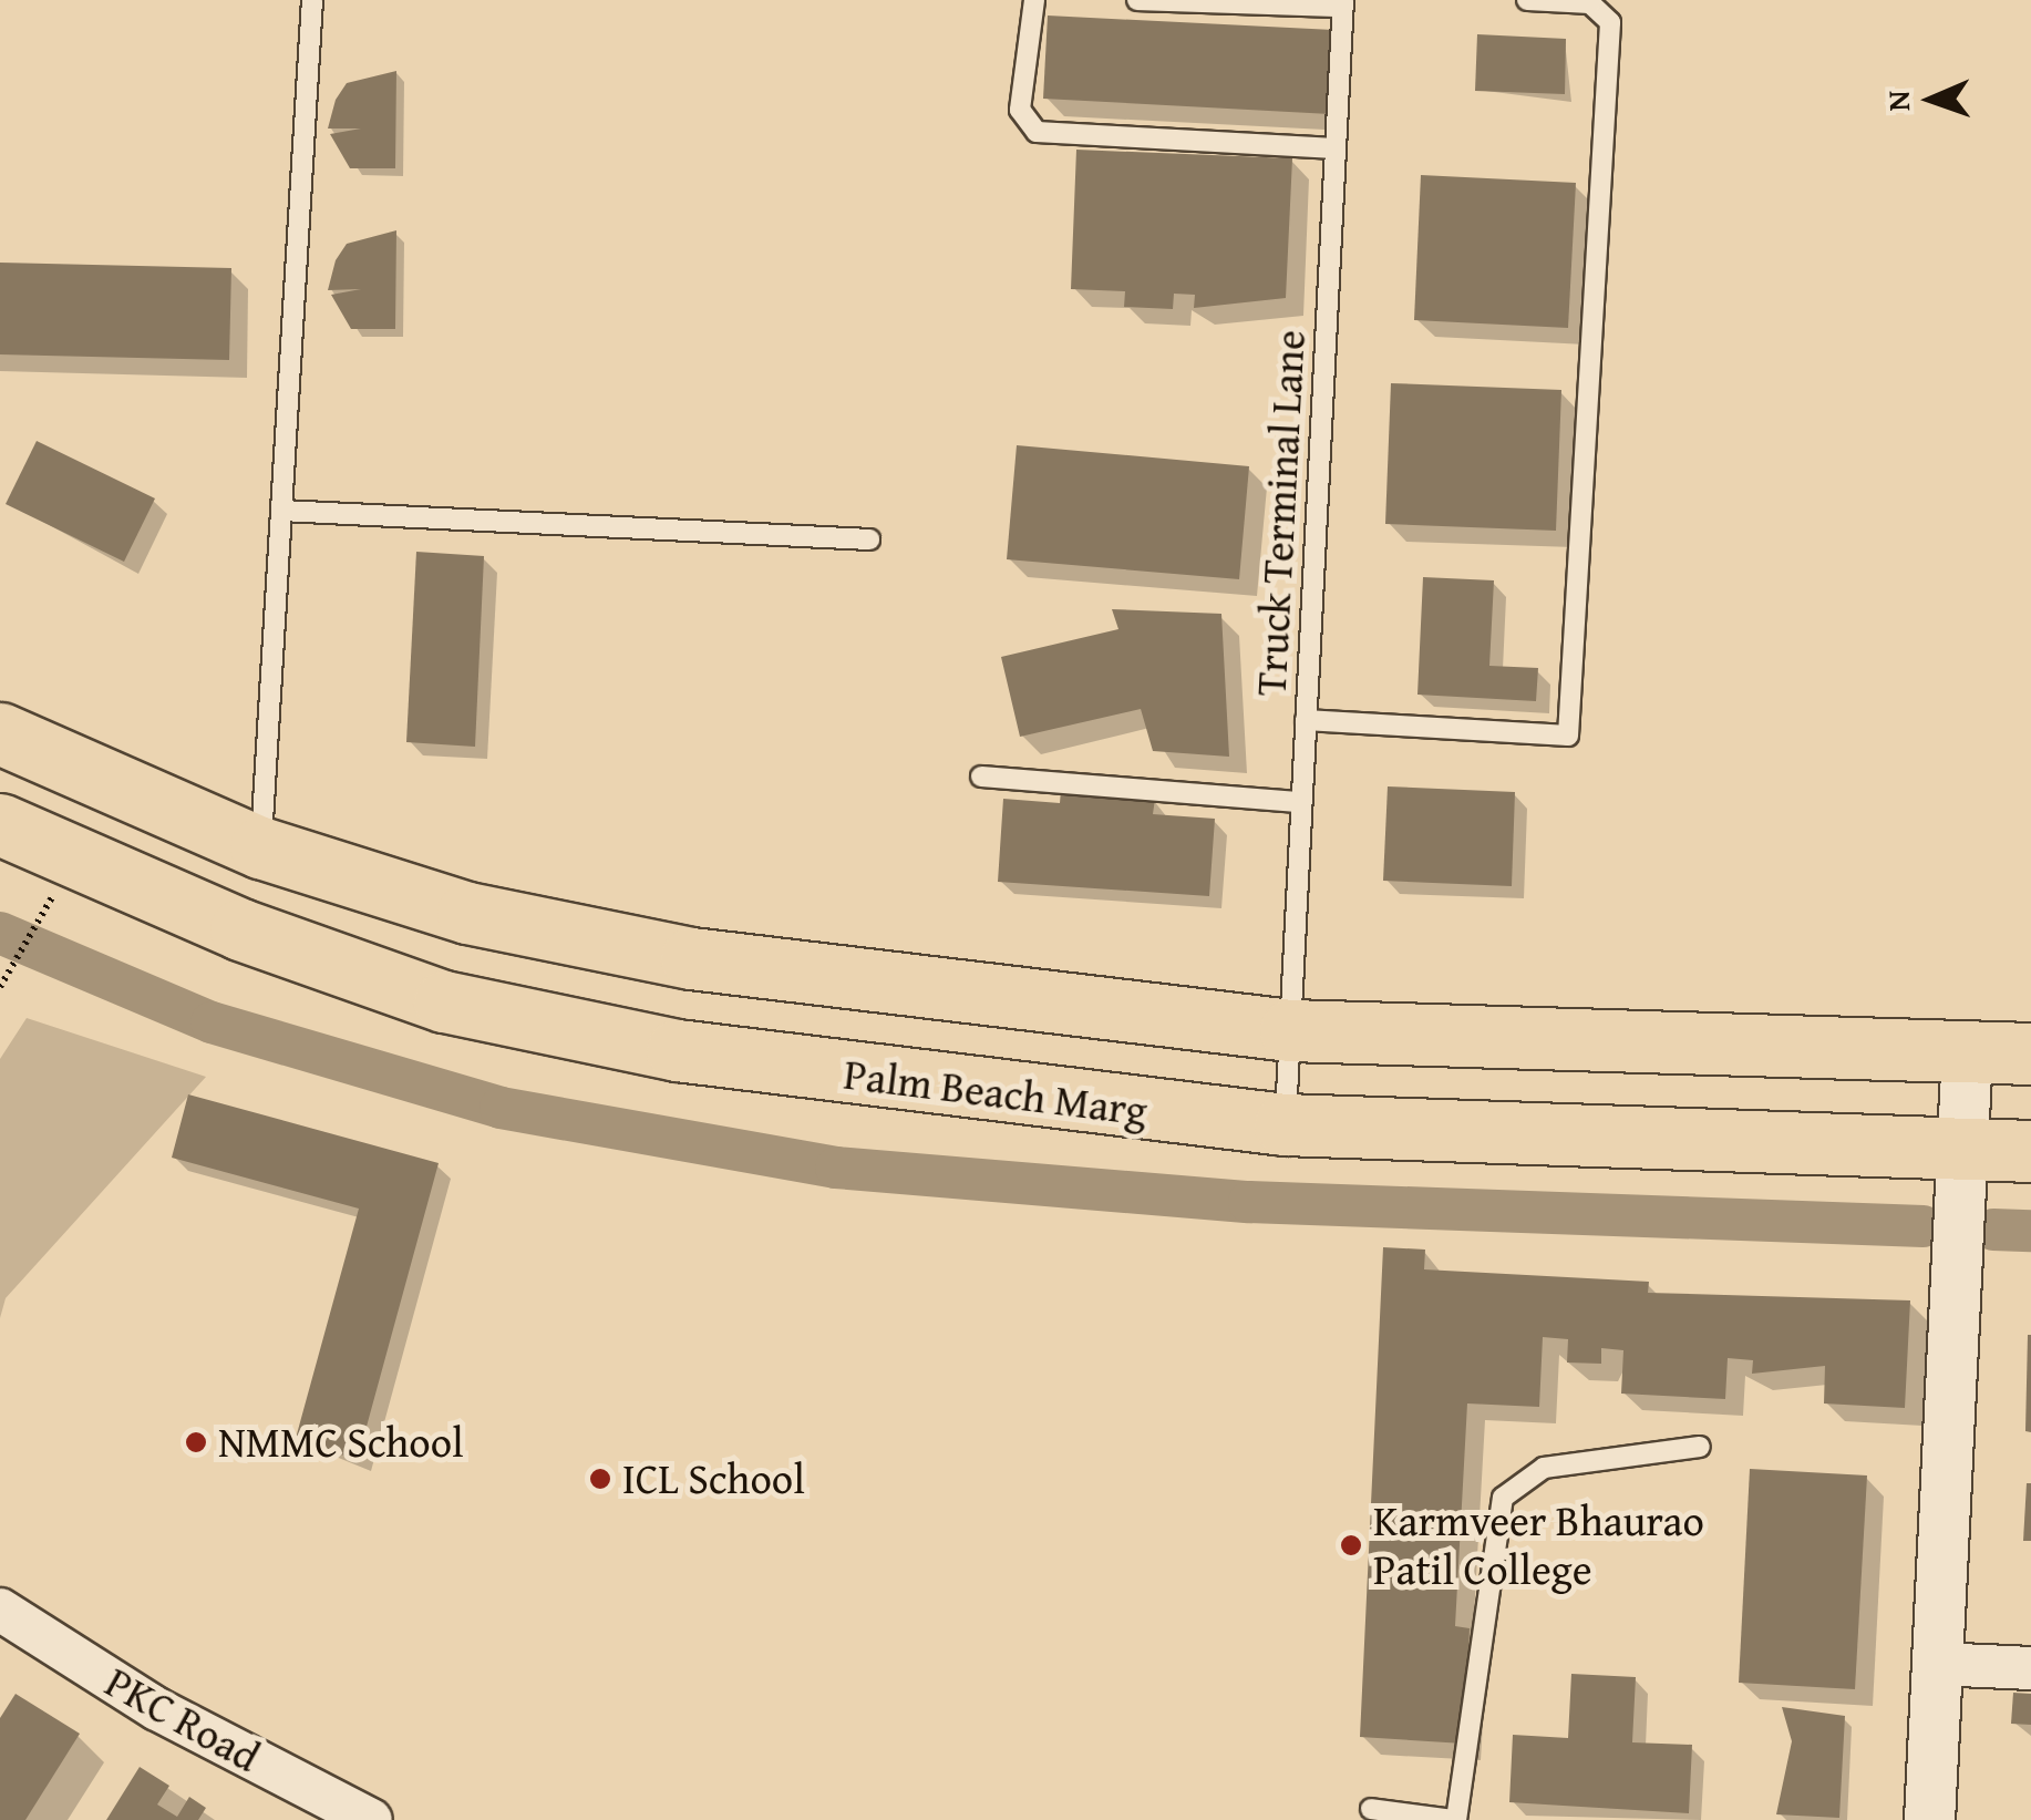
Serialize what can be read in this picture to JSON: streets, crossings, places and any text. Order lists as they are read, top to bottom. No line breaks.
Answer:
{"streets":{"main road":["Palm Beach Marg"],"street":["PKC Road"],"lane":["Truck Terminal Lane"]},"crossings":[["Truck Terminal Lane","Palm Beach Marg"]],"places":["NMMC School","ICL School","Karmveer Bhaurao Patil College"],"north":"left"}
